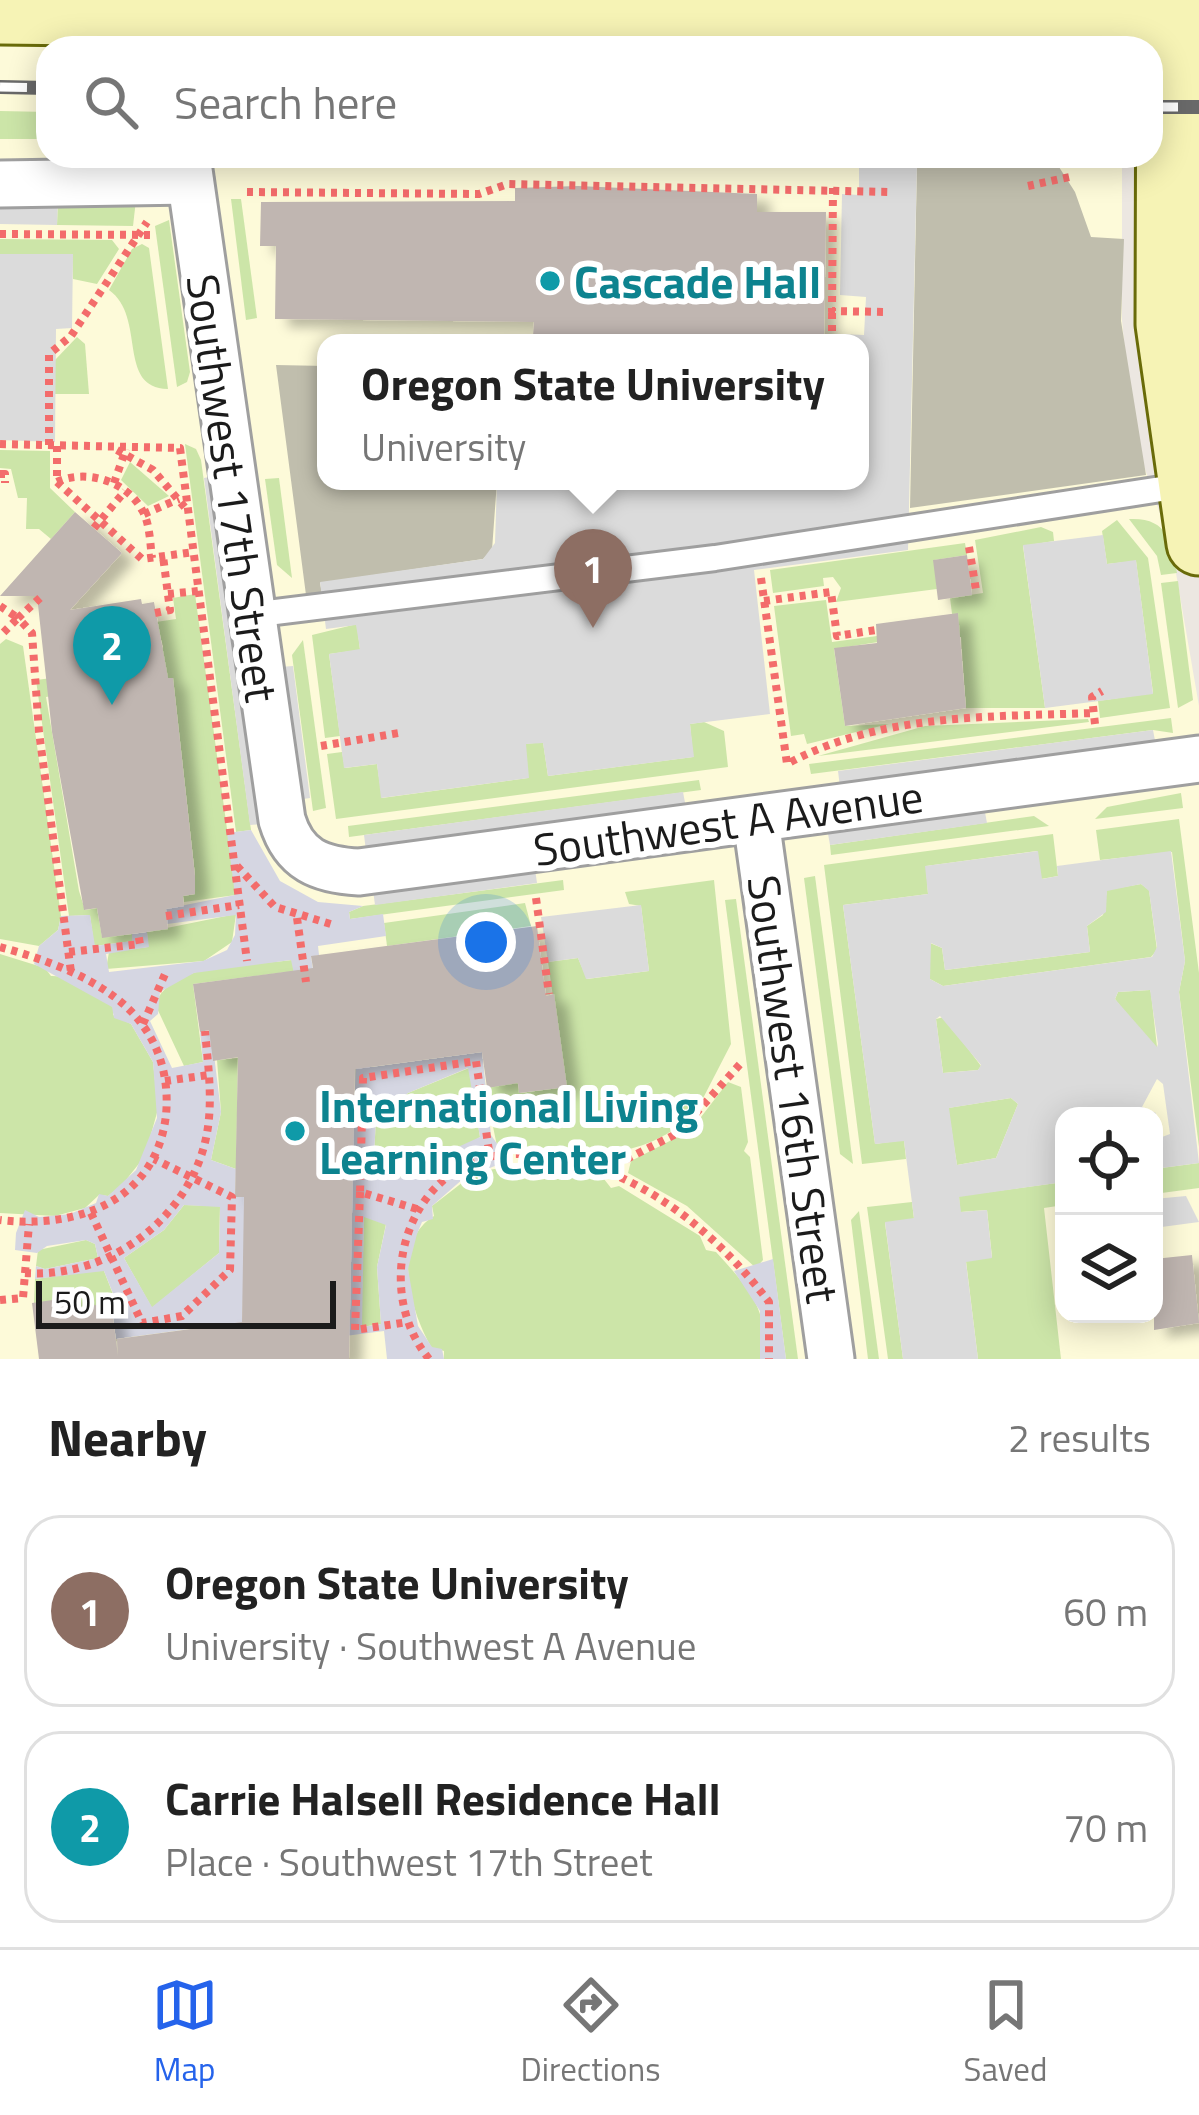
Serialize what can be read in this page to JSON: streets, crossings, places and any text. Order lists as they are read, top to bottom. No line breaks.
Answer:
{"streets":{"street":["Southwest 17th Street","Southwest A Avenue","Southwest 16th Street"]},"crossings":[["Southwest 17th Street","Southwest A Avenue"],["Southwest A Avenue","Southwest 16th Street"]],"places":["Cascade Hall","International Living Learning Center"],"scale_bar":"50 m","page":{"search":"Search here","popup":["Oregon State University","University"],"pins":["1","2"],"scale":"50 m","heading":["Nearby","2 results"],"list":[{"mark":"1","name":"Oregon State University","note":"University · Southwest A Avenue","value":"60 m"},{"mark":"2","name":"Carrie Halsell Residence Hall","note":"Place · Southwest 17th Street","value":"70 m"}],"nav":["Map","Directions","Saved"]}}
